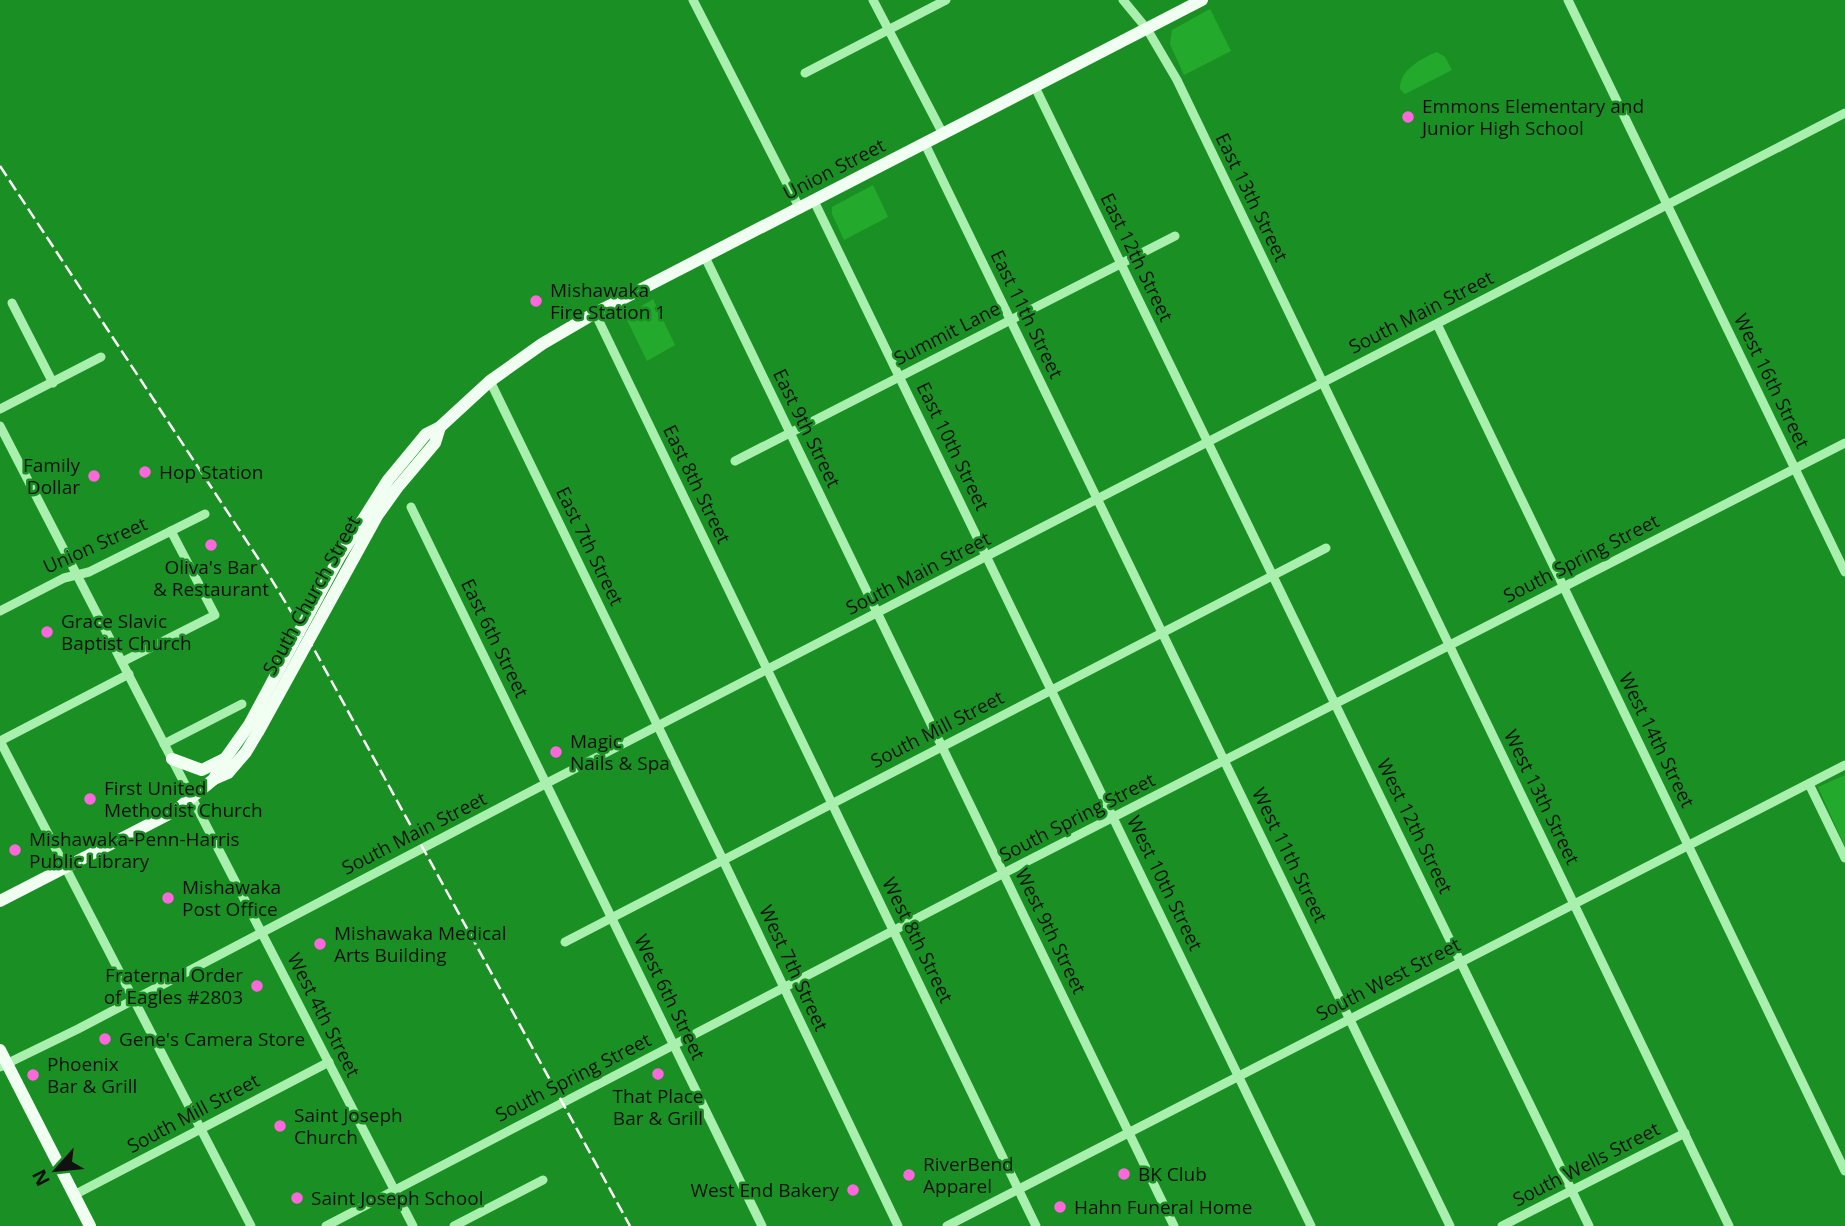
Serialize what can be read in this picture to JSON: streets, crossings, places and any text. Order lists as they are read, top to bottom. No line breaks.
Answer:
{"streets":{"main road":["Union Street","South Church Street"],"street":["East 13th Street","East 12th Street","South Main Street","East 11th Street","Summit Lane","West 16th Street","East 9th Street","East 10th Street","East 8th Street","East 7th Street","South Spring Street","East 6th Street","South Mill Street","West 14th Street","West 13th Street","West 12th Street","West 11th Street","West 10th Street","West 9th Street","West 8th Street","West 7th Street","South West Street","West 6th Street","West 4th Street","South Wells Street"]},"crossings":[["Union Street","East 13th Street"],["Union Street","East 12th Street"],["Union Street","East 11th Street"],["Union Street","East 9th Street"],["Union Street","East 10th Street"],["Union Street","East 8th Street"],["Union Street","East 7th Street"],["Union Street","South Church Street"],["Union Street","West 4th Street"],["East 13th Street","South Main Street"],["East 13th Street","West 13th Street"],["East 12th Street","South Main Street"],["East 12th Street","Summit Lane"],["East 12th Street","West 12th Street"],["South Main Street","East 11th Street"],["South Main Street","West 16th Street"],["South Main Street","East 9th Street"],["South Main Street","East 10th Street"],["South Main Street","East 8th Street"],["South Main Street","East 7th Street"],["South Main Street","East 6th Street"],["South Main Street","West 14th Street"],["South Main Street","West 13th Street"],["South Main Street","West 12th Street"],["South Main Street","West 11th Street"],["South Main Street","West 10th Street"],["South Main Street","West 9th Street"],["South Main Street","West 8th Street"],["South Main Street","West 7th Street"],["South Main Street","West 6th Street"],["South Main Street","West 4th Street"],["East 11th Street","Summit Lane"],["East 11th Street","West 11th Street"],["Summit Lane","East 9th Street"],["Summit Lane","East 10th Street"],["West 16th Street","South Spring Street"],["East 9th Street","West 9th Street"],["East 10th Street","West 10th Street"],["East 8th Street","West 8th Street"],["East 7th Street","South Church Street"],["East 7th Street","West 7th Street"],["South Spring Street","West 14th Street"],["South Spring Street","West 13th Street"],["South Spring Street","West 12th Street"],["South Spring Street","West 11th Street"],["South Spring Street","West 10th Street"],["South Spring Street","West 9th Street"],["South Spring Street","West 8th Street"],["South Spring Street","West 7th Street"],["South Spring Street","West 6th Street"],["South Spring Street","West 4th Street"],["South Church Street","West 4th Street"],["East 6th Street","West 6th Street"],["South Mill Street","West 12th Street"],["South Mill Street","West 11th Street"],["South Mill Street","West 10th Street"],["South Mill Street","West 9th Street"],["South Mill Street","West 8th Street"],["South Mill Street","West 7th Street"],["South Mill Street","West 6th Street"],["South Mill Street","West 4th Street"],["West 14th Street","South West Street"],["West 13th Street","South West Street"],["West 13th Street","South Wells Street"],["West 12th Street","South West Street"],["West 12th Street","South Wells Street"],["West 11th Street","South West Street"],["West 10th Street","South West Street"],["West 9th Street","South West Street"],["West 8th Street","South West Street"]],"places":["Emmons Elementary and Junior High School","Mishawaka Fire Station 1","Hop Station","Family Dollar","Oliva's Bar & Restaurant","Grace Slavic Baptist Church","Magic Nails & Spa","First United Methodist Church","Mishawaka-Penn-Harris Public Library","Mishawaka Post Office","Mishawaka Medical Arts Building","Fraternal Order of Eagles #2803","Gene's Camera Store","That Place Bar & Grill","Phoenix Bar & Grill","Saint Joseph Church","BK Club","RiverBend Apparel","West End Bakery","Saint Joseph School","Hahn Funeral Home"],"north":"bottom left"}
